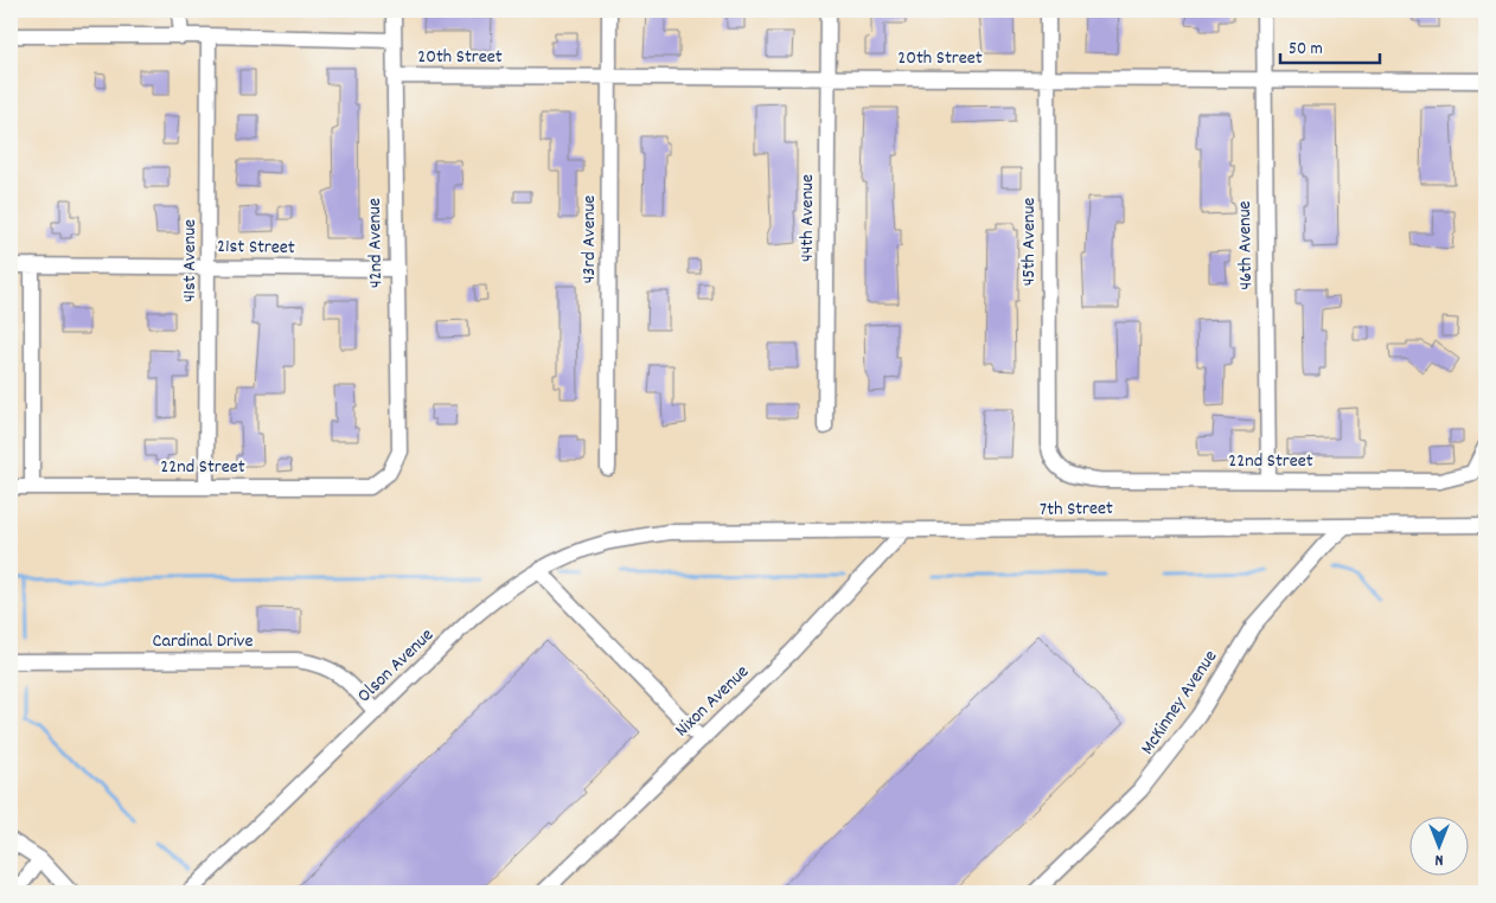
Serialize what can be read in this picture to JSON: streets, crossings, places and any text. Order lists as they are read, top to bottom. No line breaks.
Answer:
{"streets":{"street":["20th Street","44th Avenue","43rd Avenue","45th Avenue","42nd Avenue","46th Avenue","21st Street","41st Avenue","22nd Street","7th Street","Cardinal Drive","Olson Avenue","Nixon Avenue","McKinney Avenue"]},"crossings":[["20th Street","44th Avenue"],["20th Street","43rd Avenue"],["20th Street","45th Avenue"],["20th Street","42nd Avenue"],["20th Street","46th Avenue"],["20th Street","41st Avenue"],["45th Avenue","22nd Street"],["42nd Avenue","21st Street"],["42nd Avenue","22nd Street"],["46th Avenue","22nd Street"],["21st Street","41st Avenue"],["41st Avenue","22nd Street"],["7th Street","Olson Avenue"],["7th Street","Nixon Avenue"],["7th Street","McKinney Avenue"],["Cardinal Drive","Olson Avenue"]],"scale_bar":"50 m","north":"bottom"}
